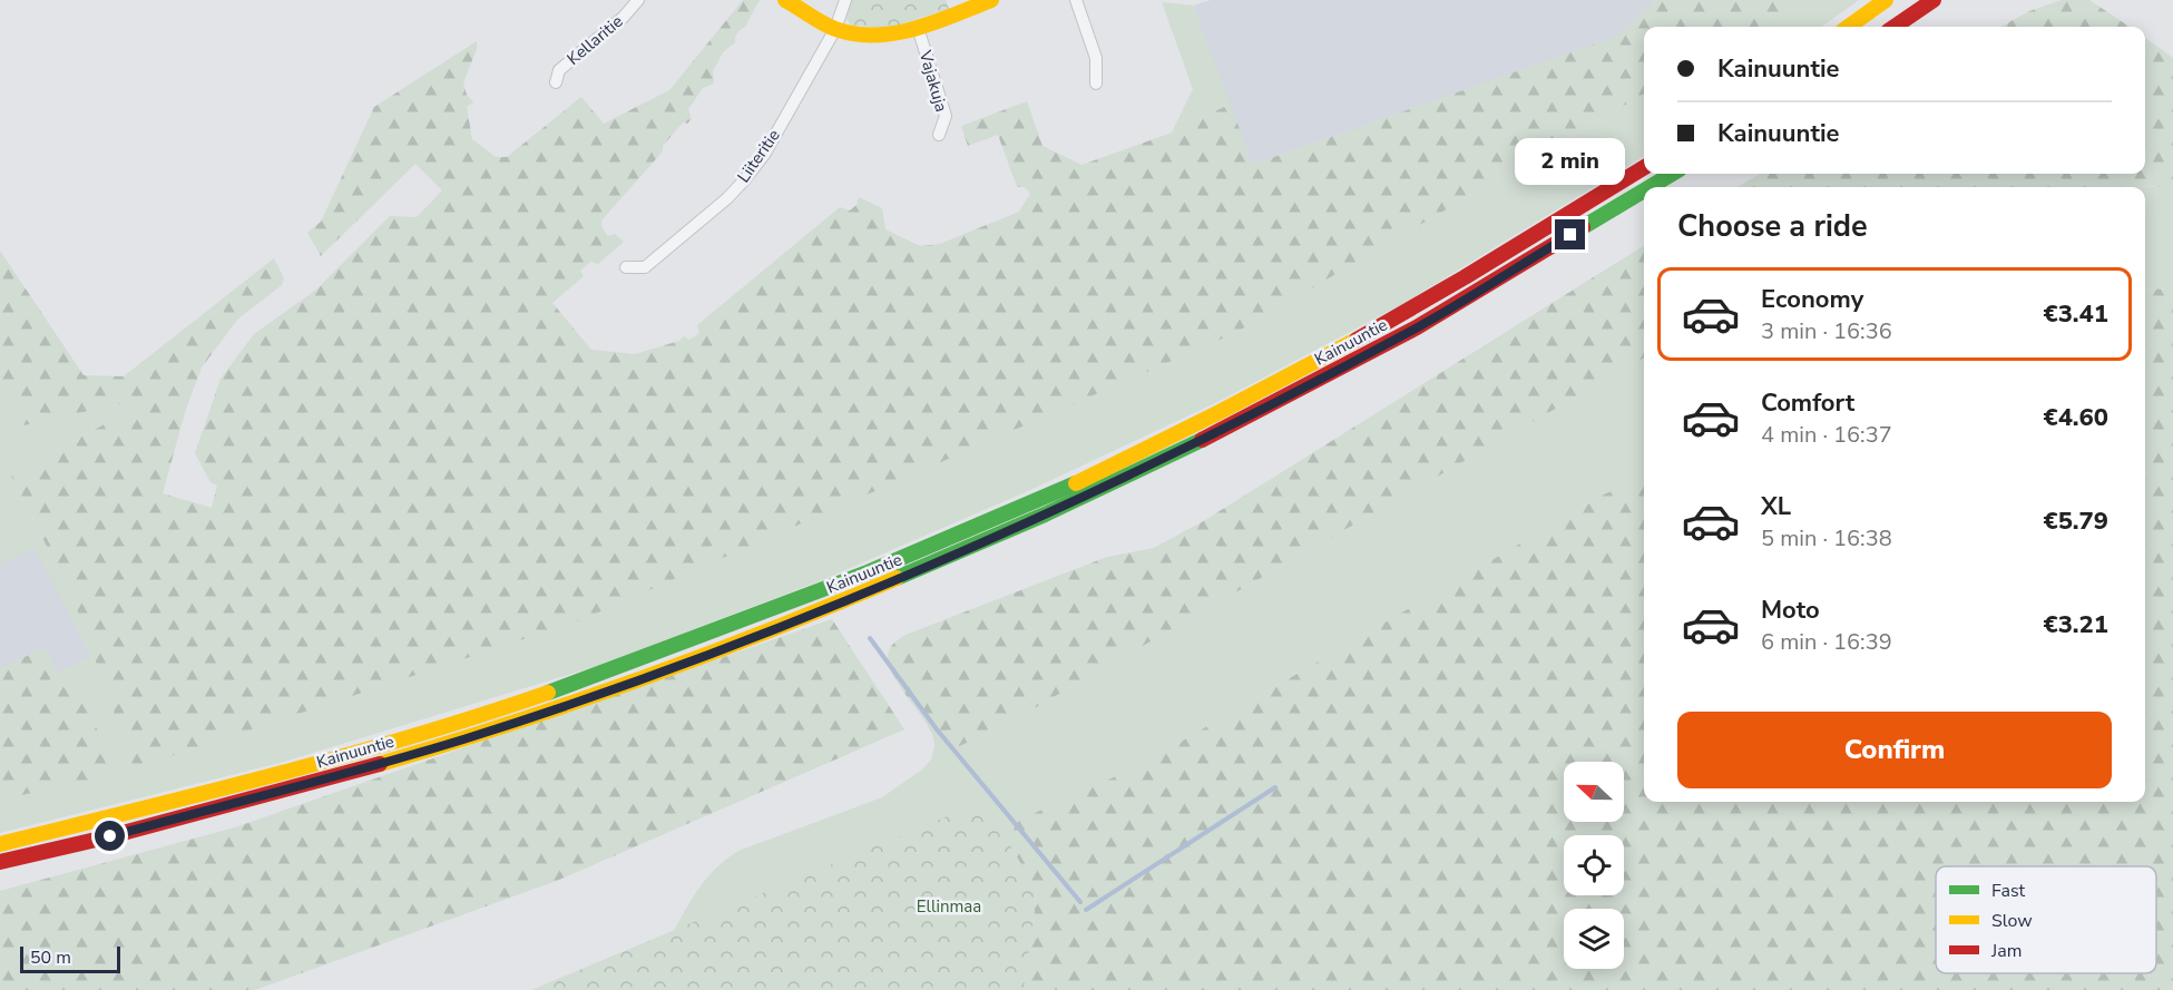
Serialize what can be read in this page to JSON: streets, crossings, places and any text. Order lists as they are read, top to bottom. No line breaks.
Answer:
{"streets":{"main road":["Kainuuntie"],"street":["Kellaritie","Vajakuja","Liiteritie"]},"parks":["Ellinmaa"],"legend":["Fast","Slow","Jam"],"scale_bar":"50 m","north":"left","page":{"banner":["Kainuuntie","Kainuuntie"],"bubble":"2 min","heading":"Choose a ride","list":[{"name":"Economy","note":"3 min · 16:36","value":"€3.41"},{"name":"Comfort","note":"4 min · 16:37","value":"€4.60"},{"name":"XL","note":"5 min · 16:38","value":"€5.79"},{"name":"Moto","note":"6 min · 16:39","value":"€3.21"}],"buttons":"Confirm","scale":"50 m"}}
